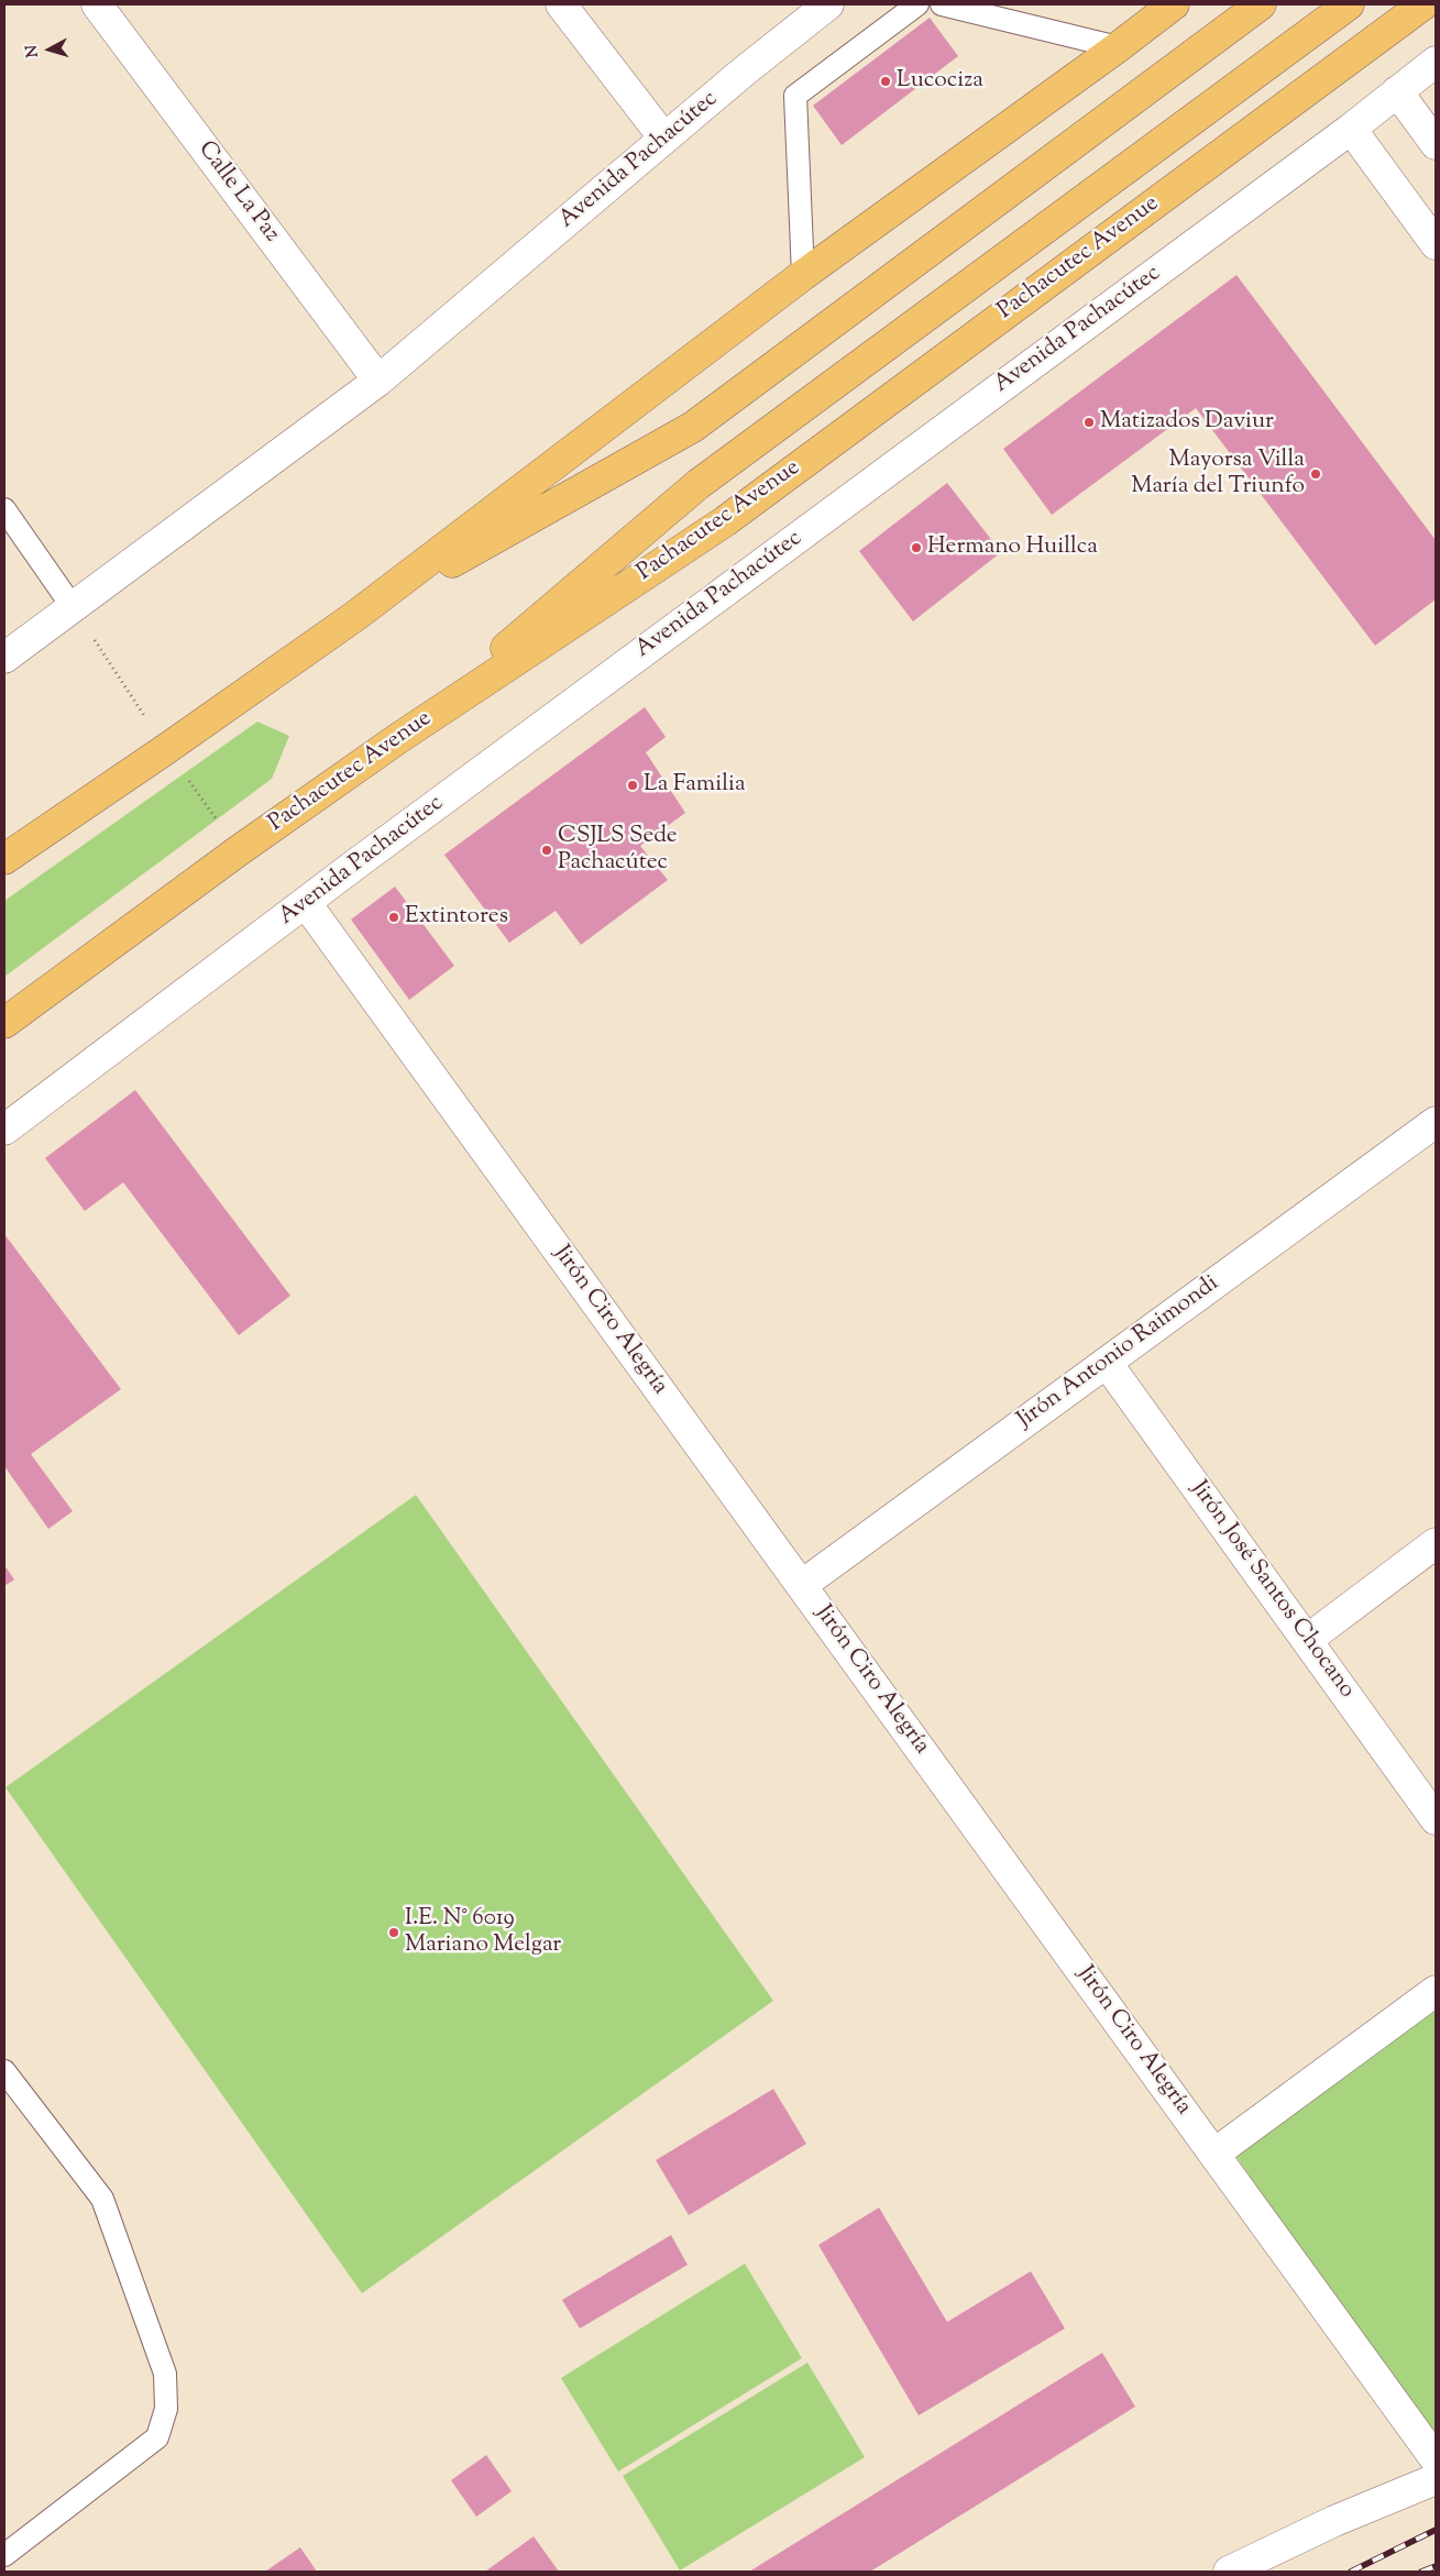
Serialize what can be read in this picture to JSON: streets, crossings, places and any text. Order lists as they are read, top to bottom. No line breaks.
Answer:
{"streets":{"main road":["Pachacutec Avenue"],"street":["Avenida Pachacútec","Calle La Paz","Jirón Ciro Alegría","Jirón Antonio Raimondi","Jirón José Santos Chocano"]},"crossings":[["Avenida Pachacútec","Calle La Paz"],["Avenida Pachacútec","Jirón Ciro Alegría"],["Jirón Ciro Alegría","Jirón Antonio Raimondi"],["Jirón Antonio Raimondi","Jirón José Santos Chocano"]],"places":["Lucociza","Matizados Daviur","Mayorsa Villa María del Triunfo","Hermano Huillca","La Familia","CSJLS Sede Pachacútec","Extintores","I.E. N° 6019 Mariano Melgar"],"north":"left"}
